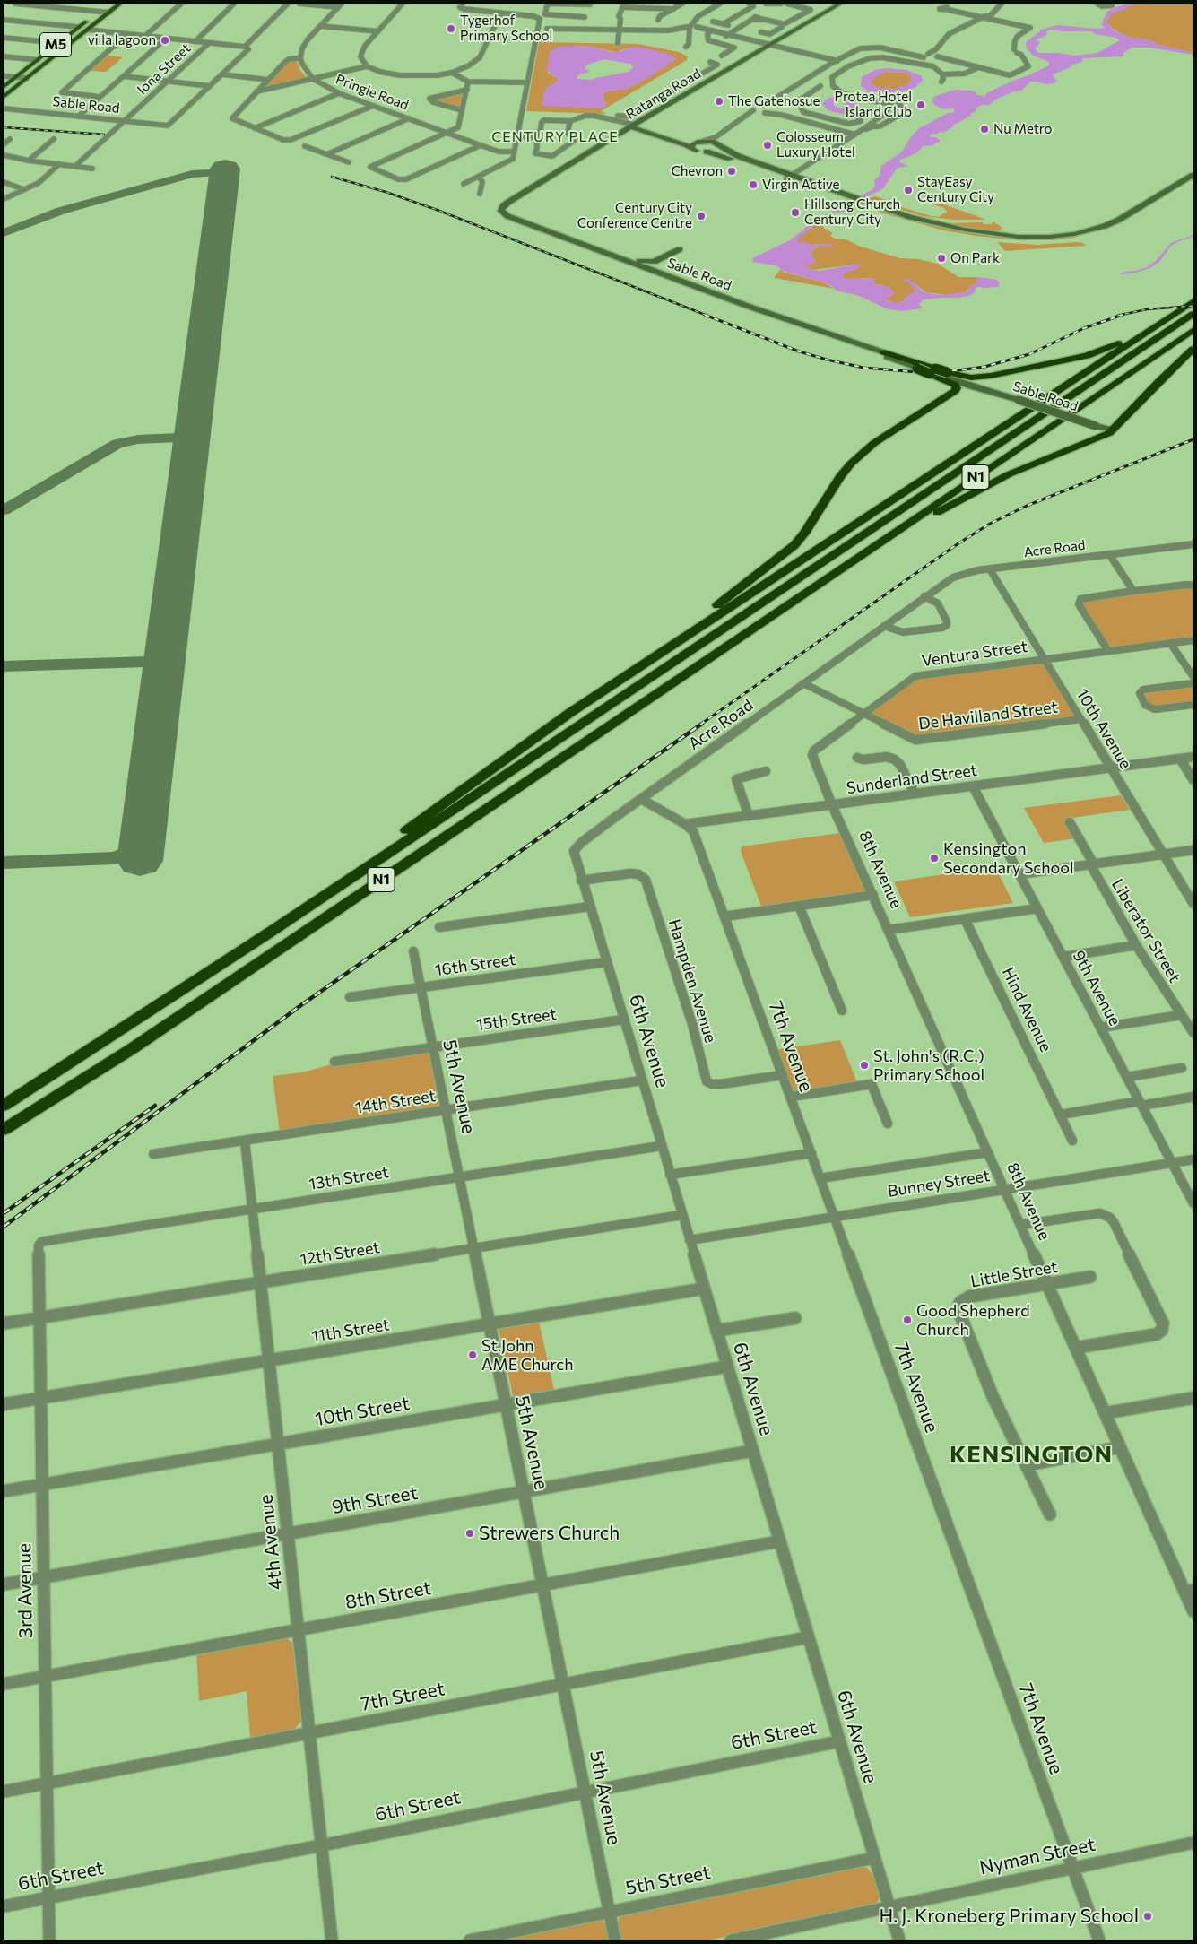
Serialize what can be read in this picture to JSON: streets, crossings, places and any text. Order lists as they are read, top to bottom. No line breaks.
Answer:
{"streets":{"highway":["N1"],"main road":["M5","Ratanga Road","Sable Road"],"street":["Iona Street","Pringle Road","Acre Road","Ventura Street","De Havilland Street","10th Avenue","Sunderland Street","8th Avenue","Liberator Street","16th Street","Hampden Avenue","9th Avenue","Hind Avenue","15th Street","6th Avenue","7th Avenue","5th Avenue","14th Street","13th Street","Bunney Street","12th Street","Little Street","11th Street","10th Street","9th Street","4th Avenue","3rd Avenue","8th Street","7th Street","6th Street","Nyman Street","5th Street"]},"crossings":[["Iona Street","Sable Road"],["Ratanga Road","Sable Road"],["Acre Road","De Havilland Street"],["Acre Road","10th Avenue"],["Acre Road","6th Avenue"],["Ventura Street","De Havilland Street"],["Ventura Street","10th Avenue"],["Ventura Street","Sunderland Street"],["Ventura Street","8th Avenue"],["De Havilland Street","10th Avenue"],["10th Avenue","Sunderland Street"],["Sunderland Street","8th Avenue"],["Sunderland Street","9th Avenue"],["Sunderland Street","7th Avenue"],["8th Avenue","Bunney Street"],["8th Avenue","Little Street"],["16th Street","6th Avenue"],["16th Street","5th Avenue"],["Hampden Avenue","6th Avenue"],["Hampden Avenue","7th Avenue"],["9th Avenue","Bunney Street"],["15th Street","6th Avenue"],["15th Street","5th Avenue"],["6th Avenue","14th Street"],["6th Avenue","13th Street"],["6th Avenue","Bunney Street"],["6th Avenue","12th Street"],["6th Avenue","11th Street"],["6th Avenue","10th Street"],["6th Avenue","9th Street"],["6th Avenue","8th Street"],["6th Avenue","7th Street"],["6th Avenue","6th Street"],["6th Avenue","Nyman Street"],["6th Avenue","5th Street"],["7th Avenue","Bunney Street"],["7th Avenue","Nyman Street"],["5th Avenue","14th Street"],["5th Avenue","13th Street"],["5th Avenue","12th Street"],["5th Avenue","11th Street"],["5th Avenue","10th Street"],["5th Avenue","9th Street"],["5th Avenue","8th Street"],["5th Avenue","7th Street"],["5th Avenue","6th Street"],["5th Avenue","5th Street"],["14th Street","4th Avenue"],["13th Street","4th Avenue"],["13th Street","3rd Avenue"],["12th Street","4th Avenue"],["12th Street","3rd Avenue"],["11th Street","4th Avenue"],["11th Street","3rd Avenue"],["10th Street","4th Avenue"],["10th Street","3rd Avenue"],["9th Street","4th Avenue"],["9th Street","3rd Avenue"],["4th Avenue","8th Street"],["4th Avenue","7th Street"],["4th Avenue","6th Street"],["3rd Avenue","8th Street"],["3rd Avenue","7th Street"],["3rd Avenue","6th Street"]],"districts":["CENTURY PLACE","KENSINGTON"],"places":["Tygerhof Primary School","villa lagoon","The Gatehosue","Protea Hotel Island Club","Nu Metro","Colosseum Luxury Hotel","Chevron","Virgin Active","StayEasy Century City","Hillsong Church Century City","Century City Conference Centre","On Park","Kensington Secondary School","St. John's (R.C.) Primary School","Good Shepherd Church","St.John AME Church","Strewers Church","H. J. Kroneberg Primary School"]}
